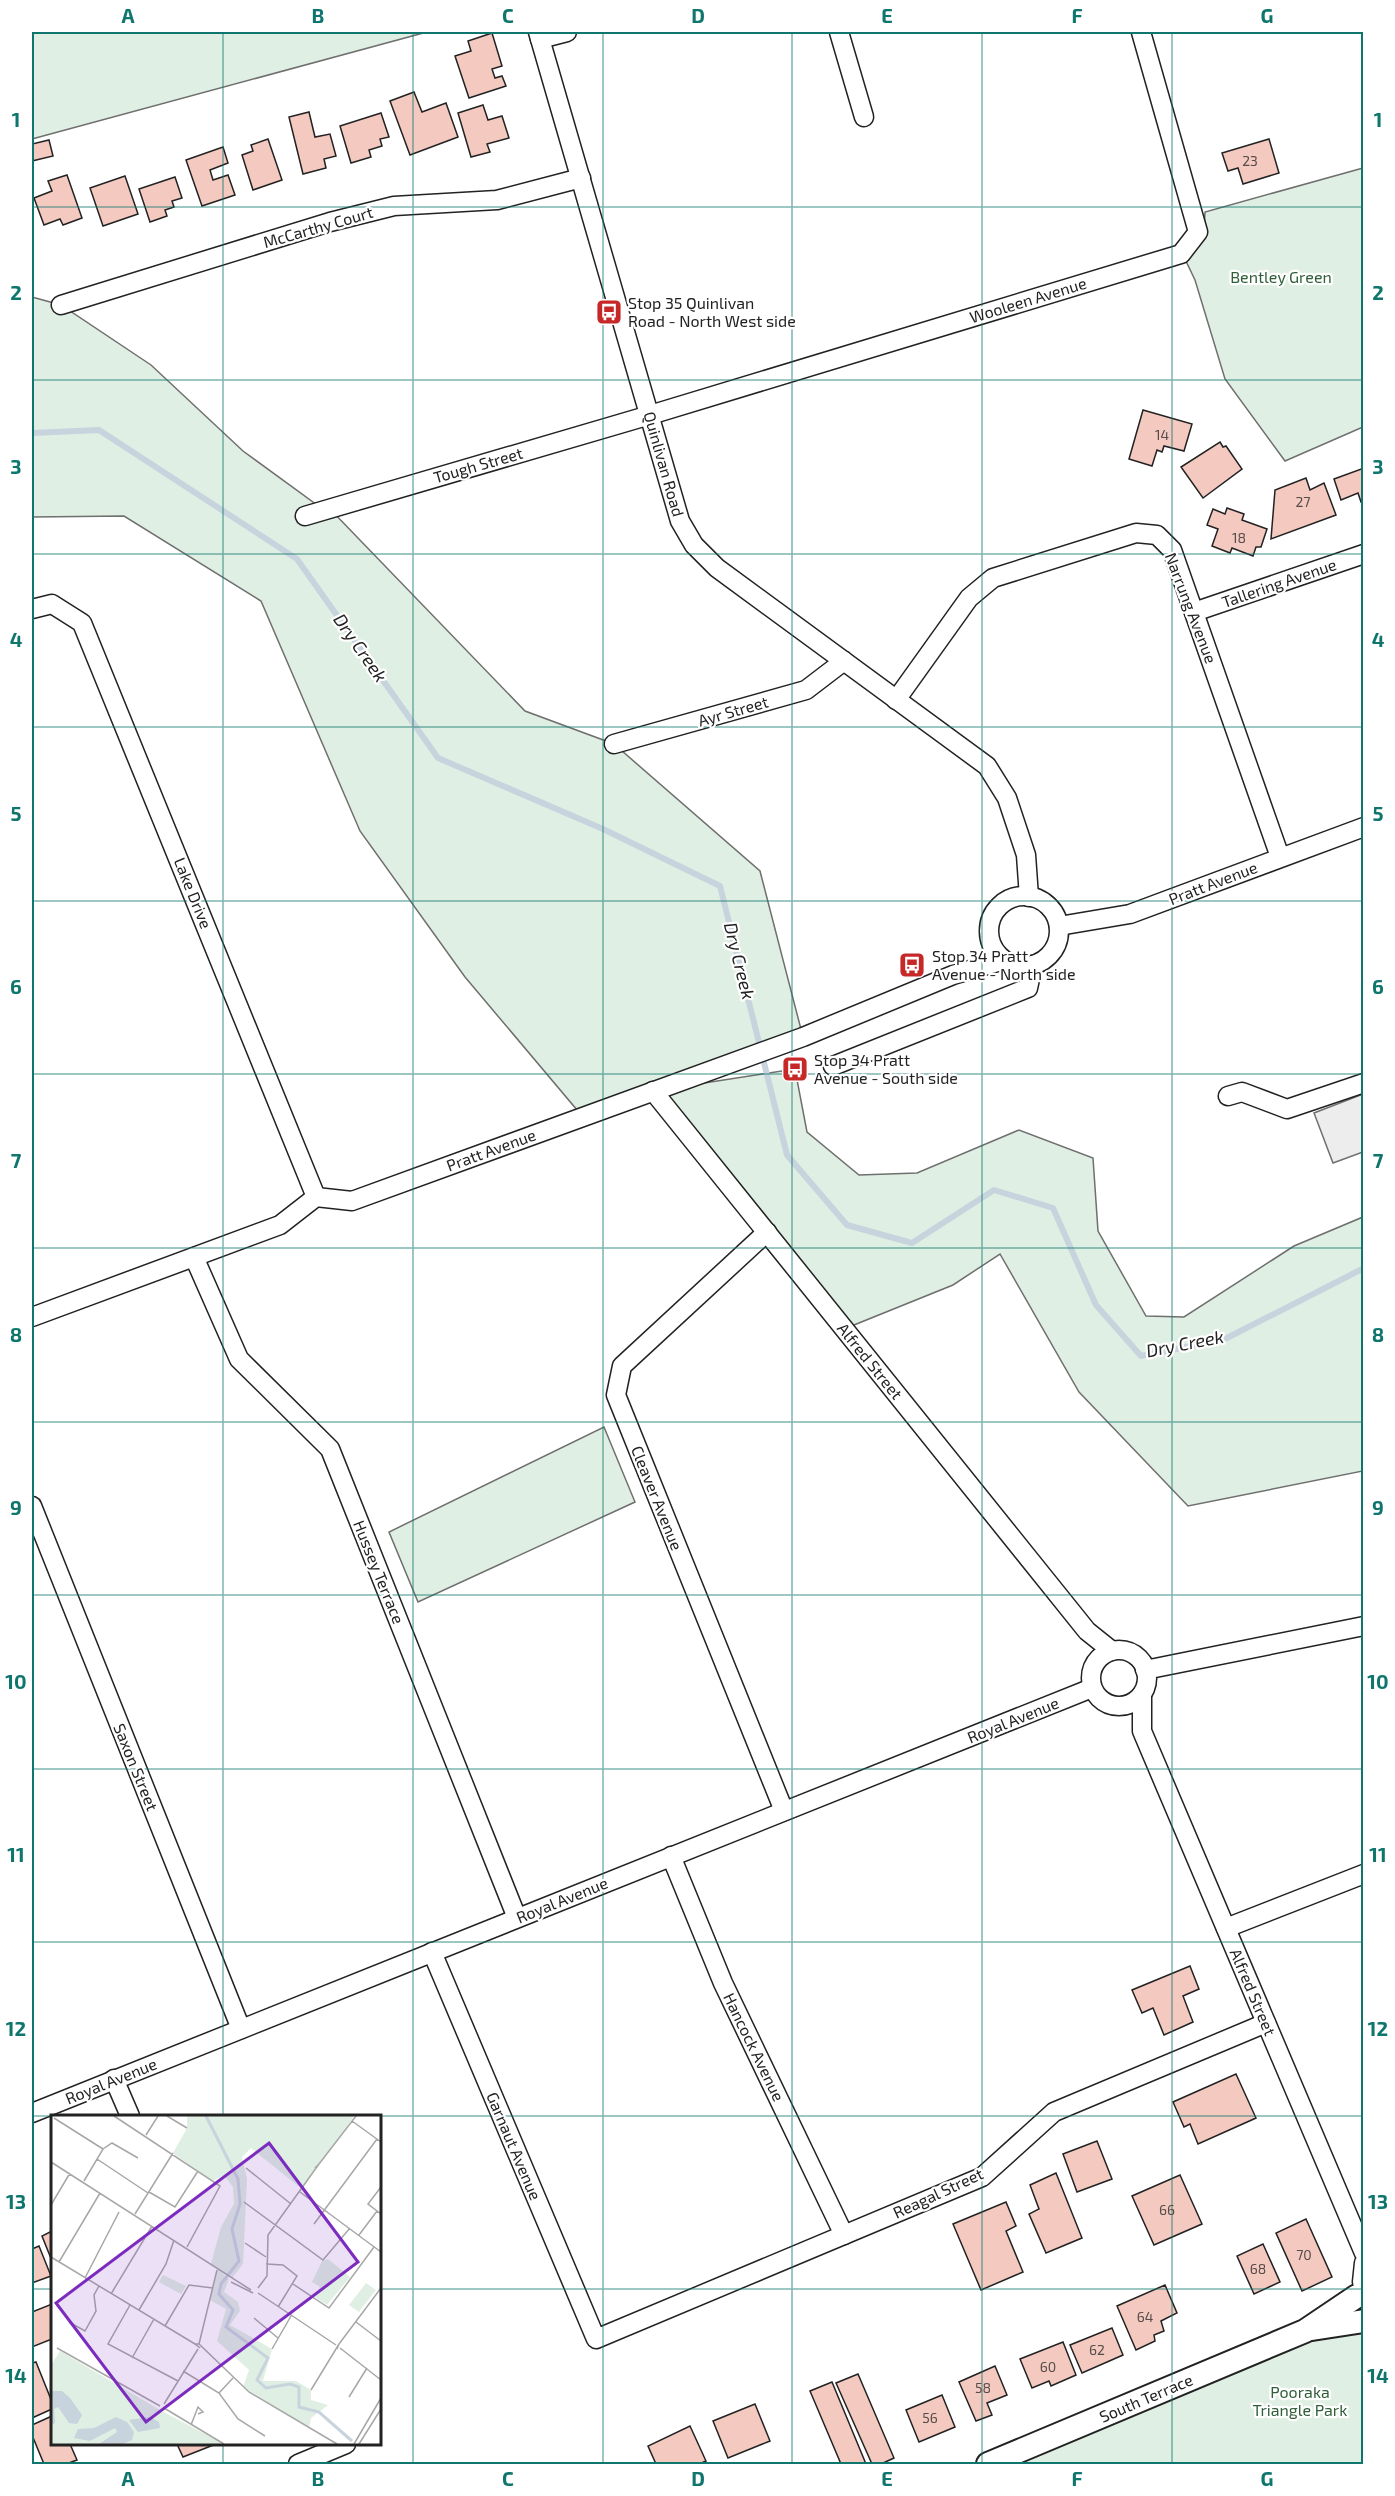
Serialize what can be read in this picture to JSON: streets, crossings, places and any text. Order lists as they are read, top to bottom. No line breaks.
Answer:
{"streets":{"street":["McCarthy Court","Wooleen Avenue","Quinlivan Road","Tough Street","Tallering Avenue","Narrung Avenue","Ayr Street","Pratt Avenue","Lake Drive","Alfred Street","Cleaver Avenue","Hussey Terrace","Royal Avenue","Saxon Street","Hancock Avenue","Garnaut Avenue","Reagal Street","South Terrace"]},"crossings":[["McCarthy Court","Quinlivan Road"],["Wooleen Avenue","Quinlivan Road"],["Wooleen Avenue","Tough Street"],["Quinlivan Road","Tough Street"],["Quinlivan Road","Narrung Avenue"],["Quinlivan Road","Ayr Street"],["Quinlivan Road","Pratt Avenue"],["Tallering Avenue","Narrung Avenue"],["Narrung Avenue","Pratt Avenue"],["Pratt Avenue","Lake Drive"],["Pratt Avenue","Alfred Street"],["Alfred Street","Cleaver Avenue"],["Alfred Street","Royal Avenue"],["Alfred Street","Reagal Street"],["Cleaver Avenue","Royal Avenue"],["Hussey Terrace","Royal Avenue"],["Royal Avenue","Saxon Street"],["Royal Avenue","Hancock Avenue"],["Royal Avenue","Garnaut Avenue"],["Hancock Avenue","Reagal Street"],["Garnaut Avenue","Reagal Street"]],"water":["Dry Creek"],"parks":["Bentley Green","Pooraka Triangle Park"],"places":{"bus stop":["Stop 35 Quinlivan Road - North West side","Stop 34 Pratt Avenue - North side","Stop 34 Pratt Avenue - South side"]},"house_numbers":["23","14","27","18","66","70","68","64","62","60","58","56"],"grid":{"columns":["A","B","C","D","E","F","G"],"rows":["1","2","3","4","5","6","7","8","9","10","11","12","13","14"]}}
